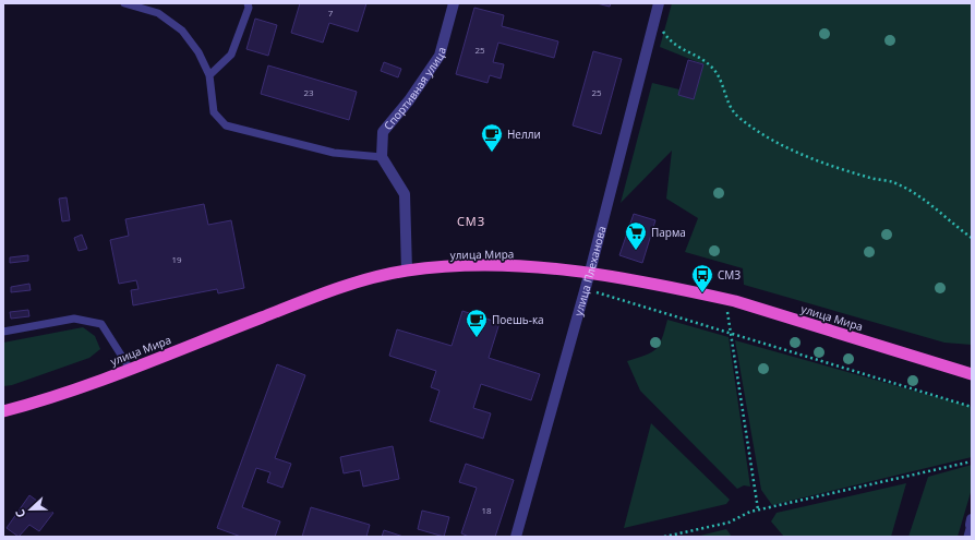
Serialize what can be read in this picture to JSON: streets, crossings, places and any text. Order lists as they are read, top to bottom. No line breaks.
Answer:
{"streets":{"highway":["улица Мира"],"street":["Спортивная улица","улица Плеханова"]},"crossings":[["улица Мира","улица Плеханова"]],"districts":["СМЗ"],"places":{"cafe":["Нелли","Поешь-ка"],"supermarket":["Парма"],"bus stop":["СМЗ"]},"house_numbers":["7","25","23","25","19","18"],"north":"left"}
